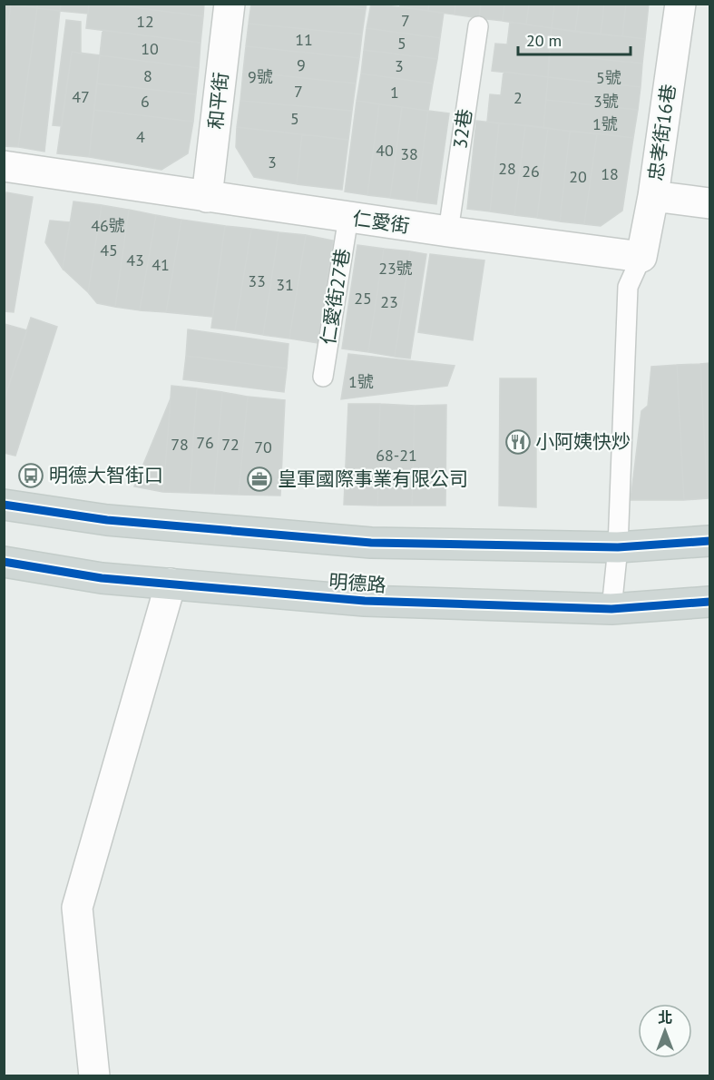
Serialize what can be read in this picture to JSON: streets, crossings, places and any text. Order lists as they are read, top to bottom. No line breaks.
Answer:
{"streets":{"main road":["明德路"],"street":["和平街","忠孝街16巷","仁愛街"],"lane":["32巷","仁愛街27巷"]},"crossings":[["和平街","仁愛街"],["32巷","仁愛街"],["仁愛街","仁愛街27巷"]],"places":{"restaurant":["小阿姨快炒"],"bus stop":["明德大智街口"],"office":["皇軍國際事業有限公司"]},"house_numbers":["7","12","11","5","10","9","3","8","9號","5號","7","1","47","2","6","3號","5","1號","4","40","38","3","28","26","18","20","46號","45","43","41","23號","33","31","25","23","1號","76","78","72","70","68-21"],"scale_bar":"20 m","north":"top"}
